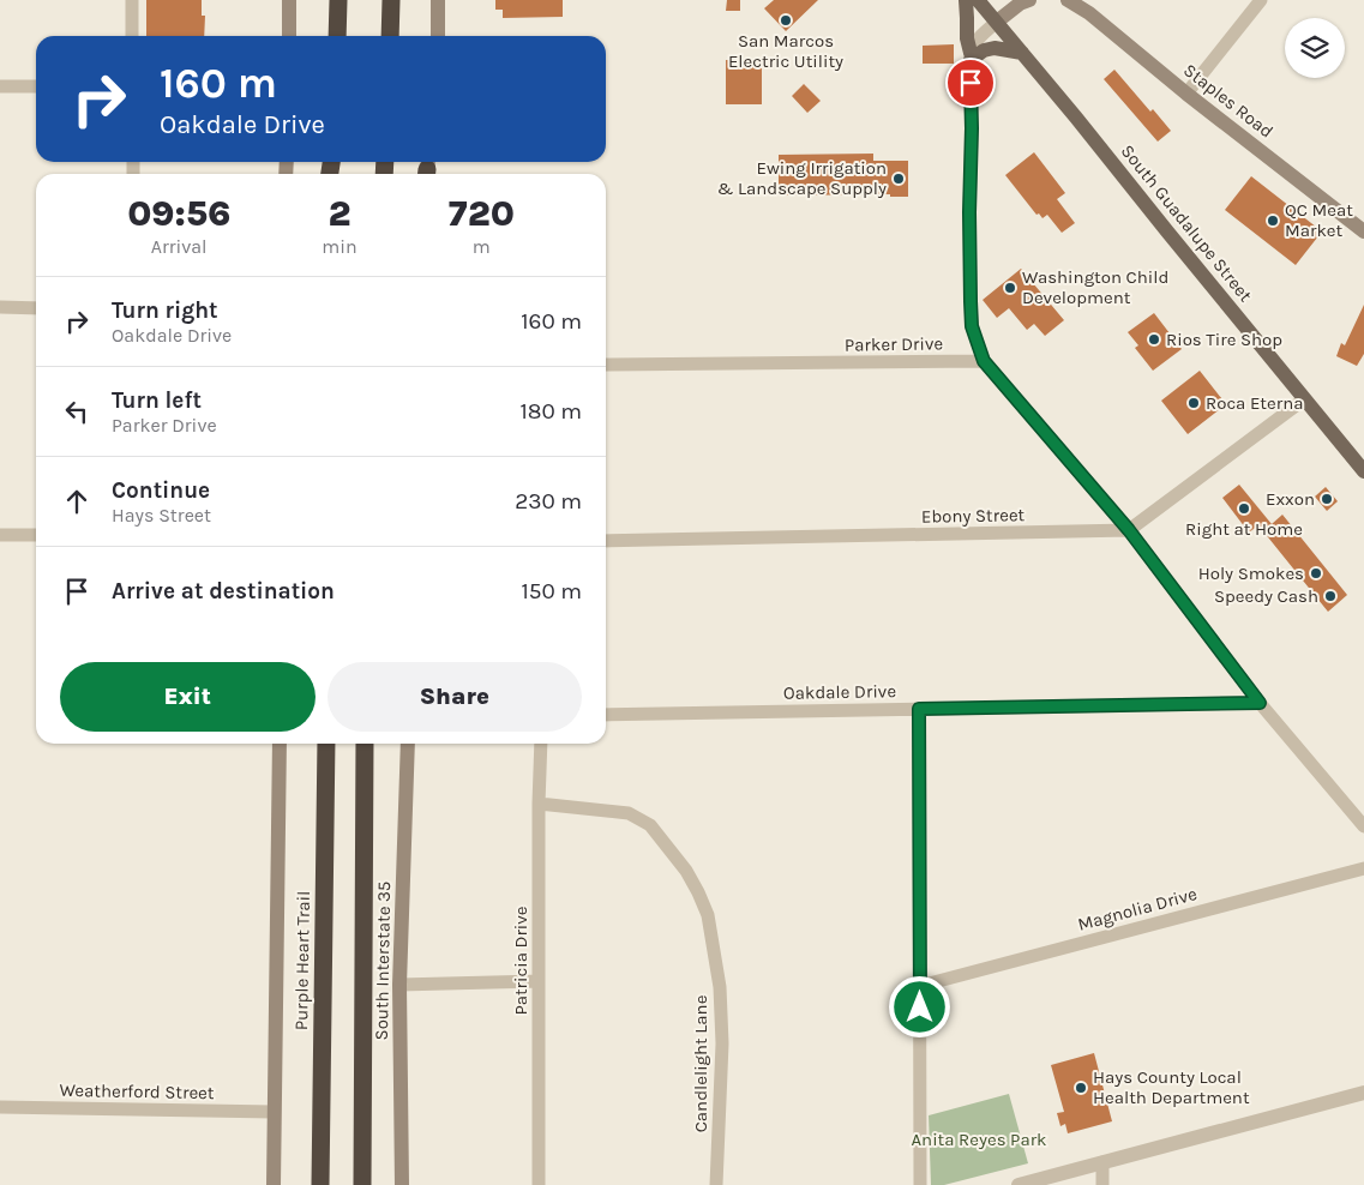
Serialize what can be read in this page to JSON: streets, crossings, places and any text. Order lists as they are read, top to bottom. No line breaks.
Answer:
{"streets":{"highway":["Purple Heart Trail"],"main road":["Staples Road","South Guadalupe Street","South Interstate 35"],"street":["Parker Drive","Ebony Street","Oakdale Drive","Magnolia Drive","Patricia Drive","Candlelight Lane","Weatherford Street"]},"crossings":[["Patricia Drive","Candlelight Lane"]],"parks":["Anita Reyes Park"],"places":["San Marcos Electric Utility","Ewing Irrigation & Landscape Supply","QC Meat Market","Washington Child Development","Rios Tire Shop","Roca Eterna","Exxon","Right at Home","Holy Smokes","Speedy Cash","Hays County Local Health Department"],"page":{"turn":["160 m","Oakdale Drive"],"eta":["09:56","Arrival","2","min","720","m"],"list":[{"name":"Turn right","note":"Oakdale Drive","value":"160 m"},{"name":"Turn left","note":"Parker Drive","value":"180 m"},{"name":"Continue","note":"Hays Street","value":"230 m"},{"name":"Arrive at destination","value":"150 m"}],"buttons":["Exit","Share"]}}
